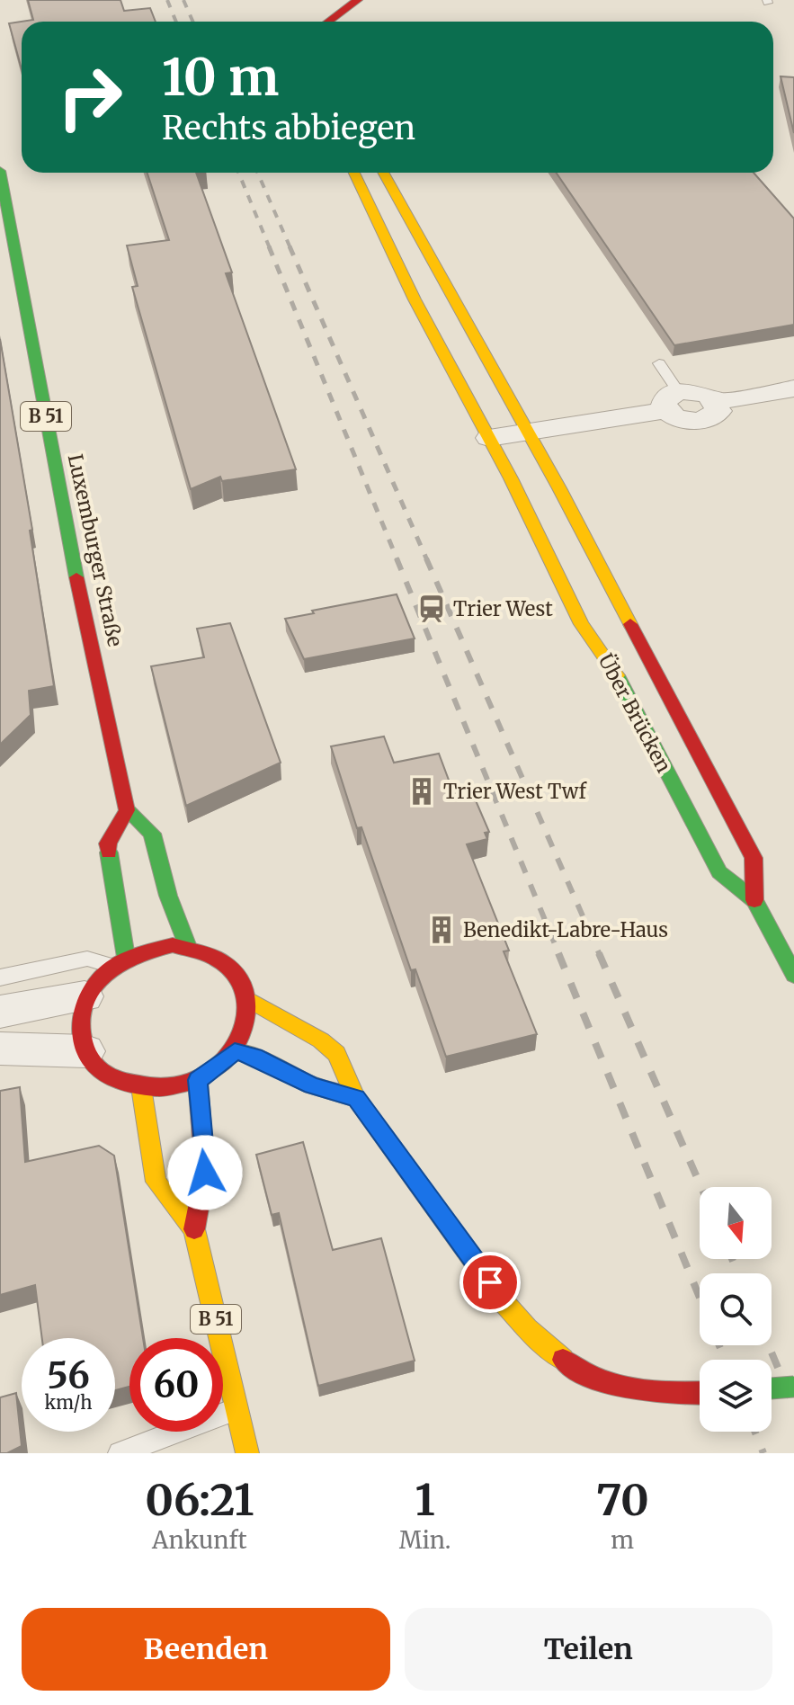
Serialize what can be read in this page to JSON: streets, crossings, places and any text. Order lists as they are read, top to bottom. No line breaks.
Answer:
{"streets":{"street":["B 51","Luxemburger Straße","Über Brücken"]},"places":{"station":["Trier West"],"building":["Trier West Twf","Benedikt-Labre-Haus"]},"north":"bottom","page":{"turn":["10 m","Rechts abbiegen"],"speed":"56 km/h","limit":"60","eta":["06:21","Ankunft","1","Min.","70","m"],"buttons":["Beenden","Teilen"]}}
